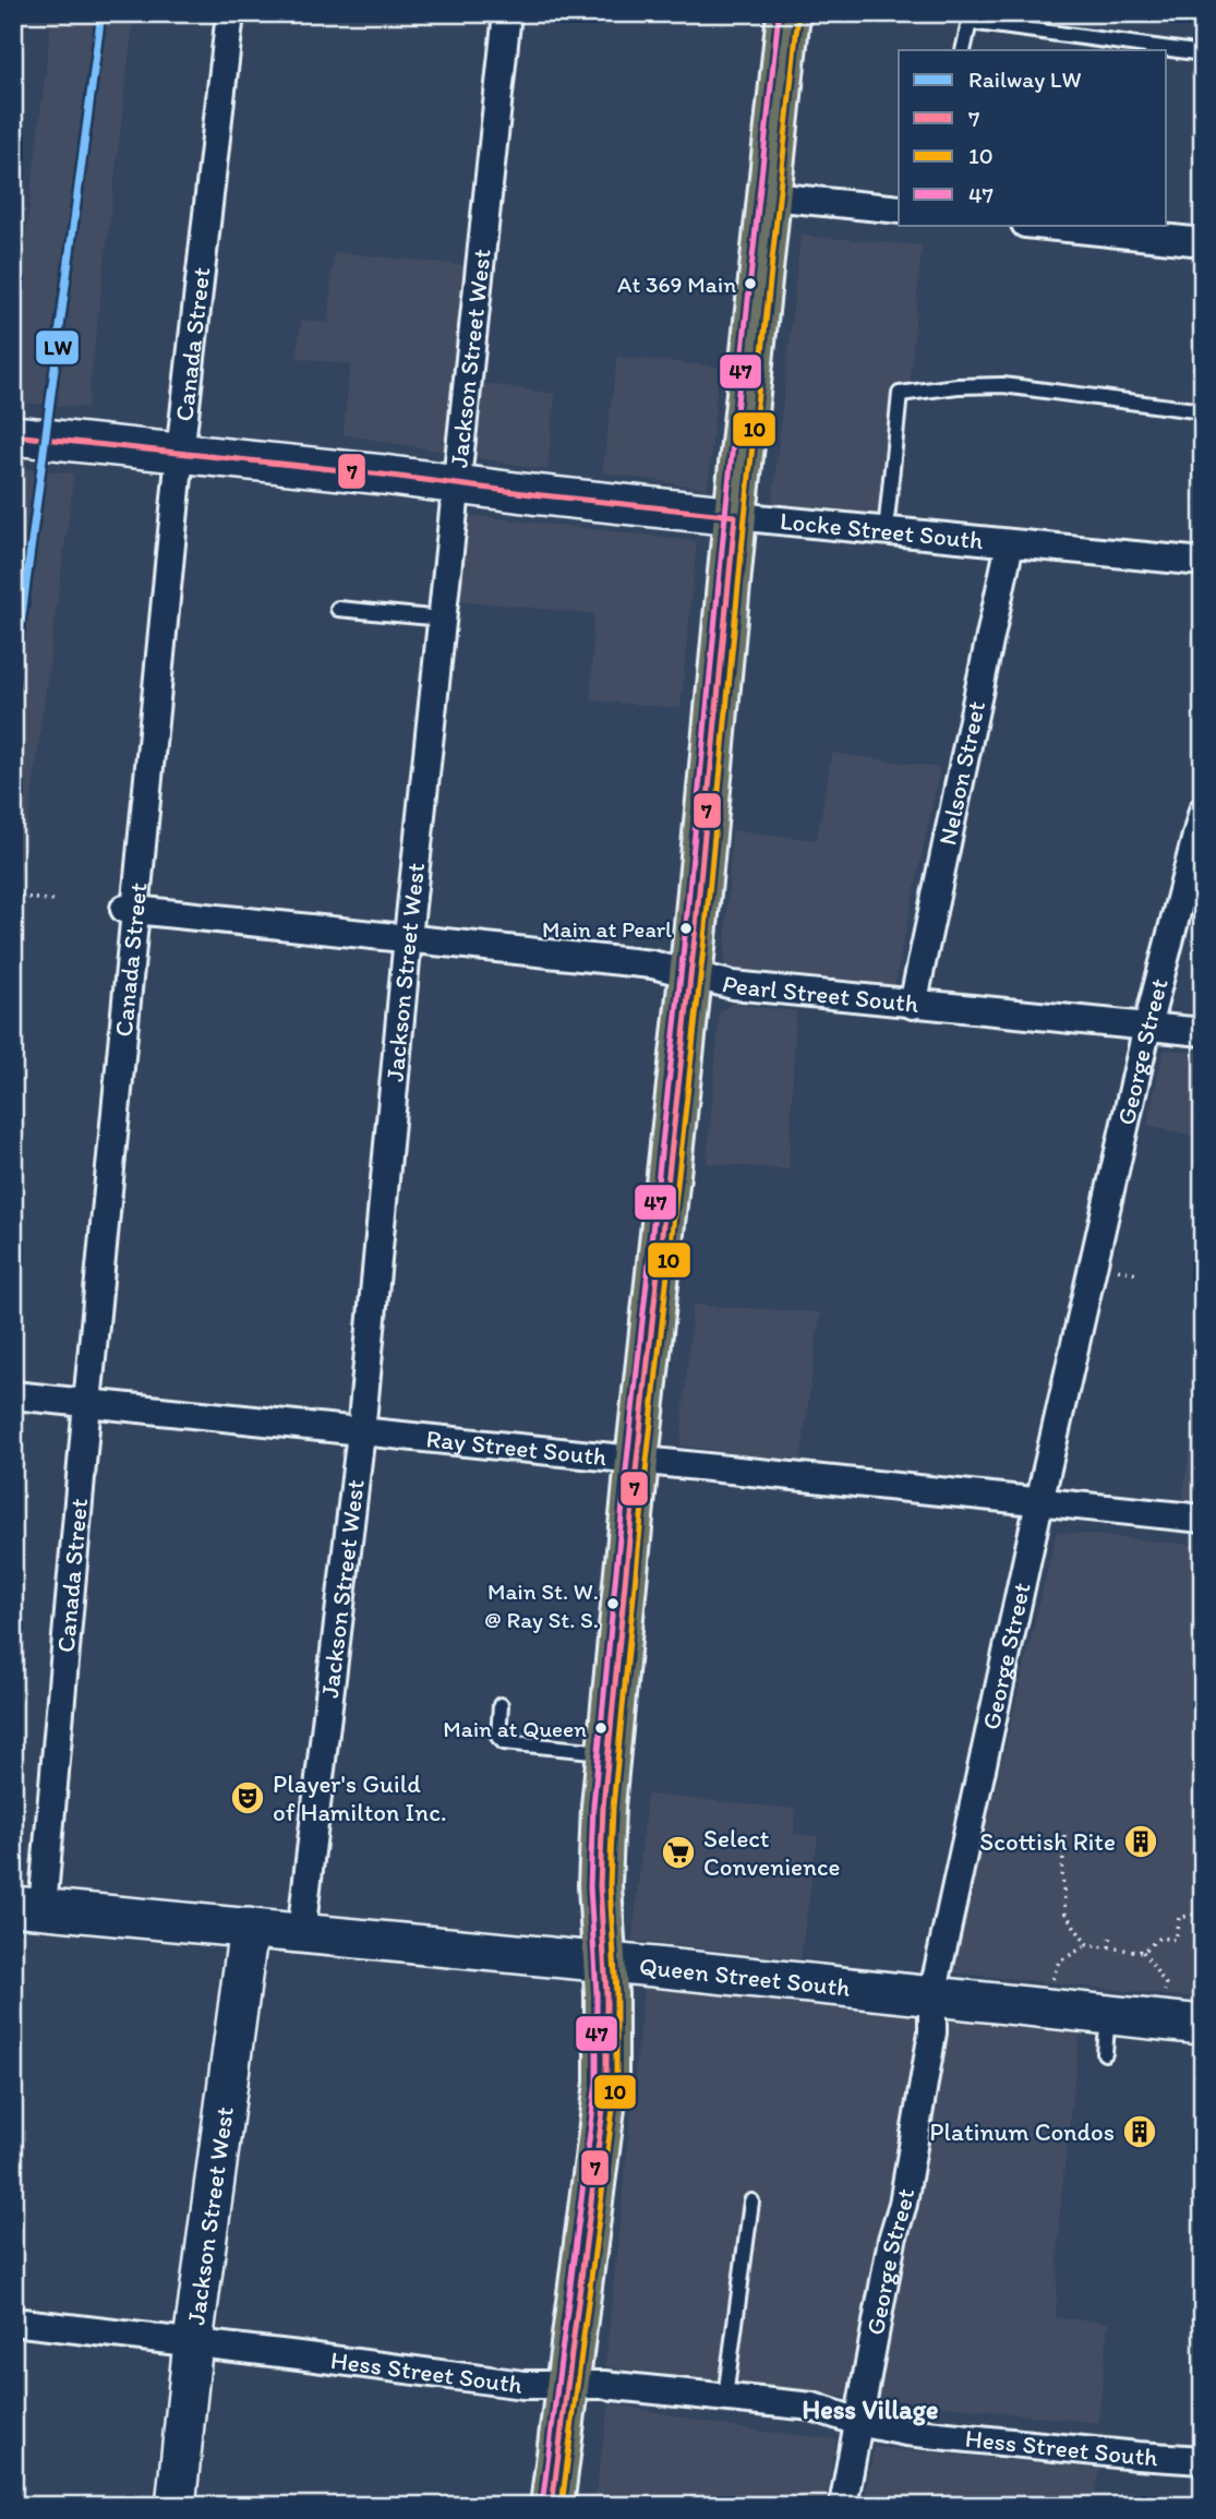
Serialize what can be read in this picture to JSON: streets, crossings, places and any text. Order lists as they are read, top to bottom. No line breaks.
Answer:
{"streets":{"street":["Canada Street","Jackson Street West","Locke Street South","Nelson Street","Pearl Street South","George Street","Ray Street South","Queen Street South","Hess Street South"]},"crossings":[["Canada Street","Locke Street South"],["Canada Street","Pearl Street South"],["Canada Street","Ray Street South"],["Canada Street","Queen Street South"],["Jackson Street West","Locke Street South"],["Jackson Street West","Pearl Street South"],["Jackson Street West","Ray Street South"],["Jackson Street West","Queen Street South"],["Jackson Street West","Hess Street South"],["Locke Street South","Nelson Street"],["Nelson Street","Pearl Street South"],["Pearl Street South","George Street"],["George Street","Ray Street South"],["George Street","Queen Street South"],["George Street","Hess Street South"]],"districts":["Hess Village"],"places":{"other":["At 369 Main","Main at Pearl","Main St. W. @ Ray St. S.","Main at Queen"],"theatre":["Player's Guild of Hamilton Inc."],"building":["Scottish Rite","Platinum Condos"],"supermarket":["Select Convenience"]},"lines":["rail line LW","transit line 47","transit line 10","transit line 7"],"legend":["Railway LW","7","10","47"]}
